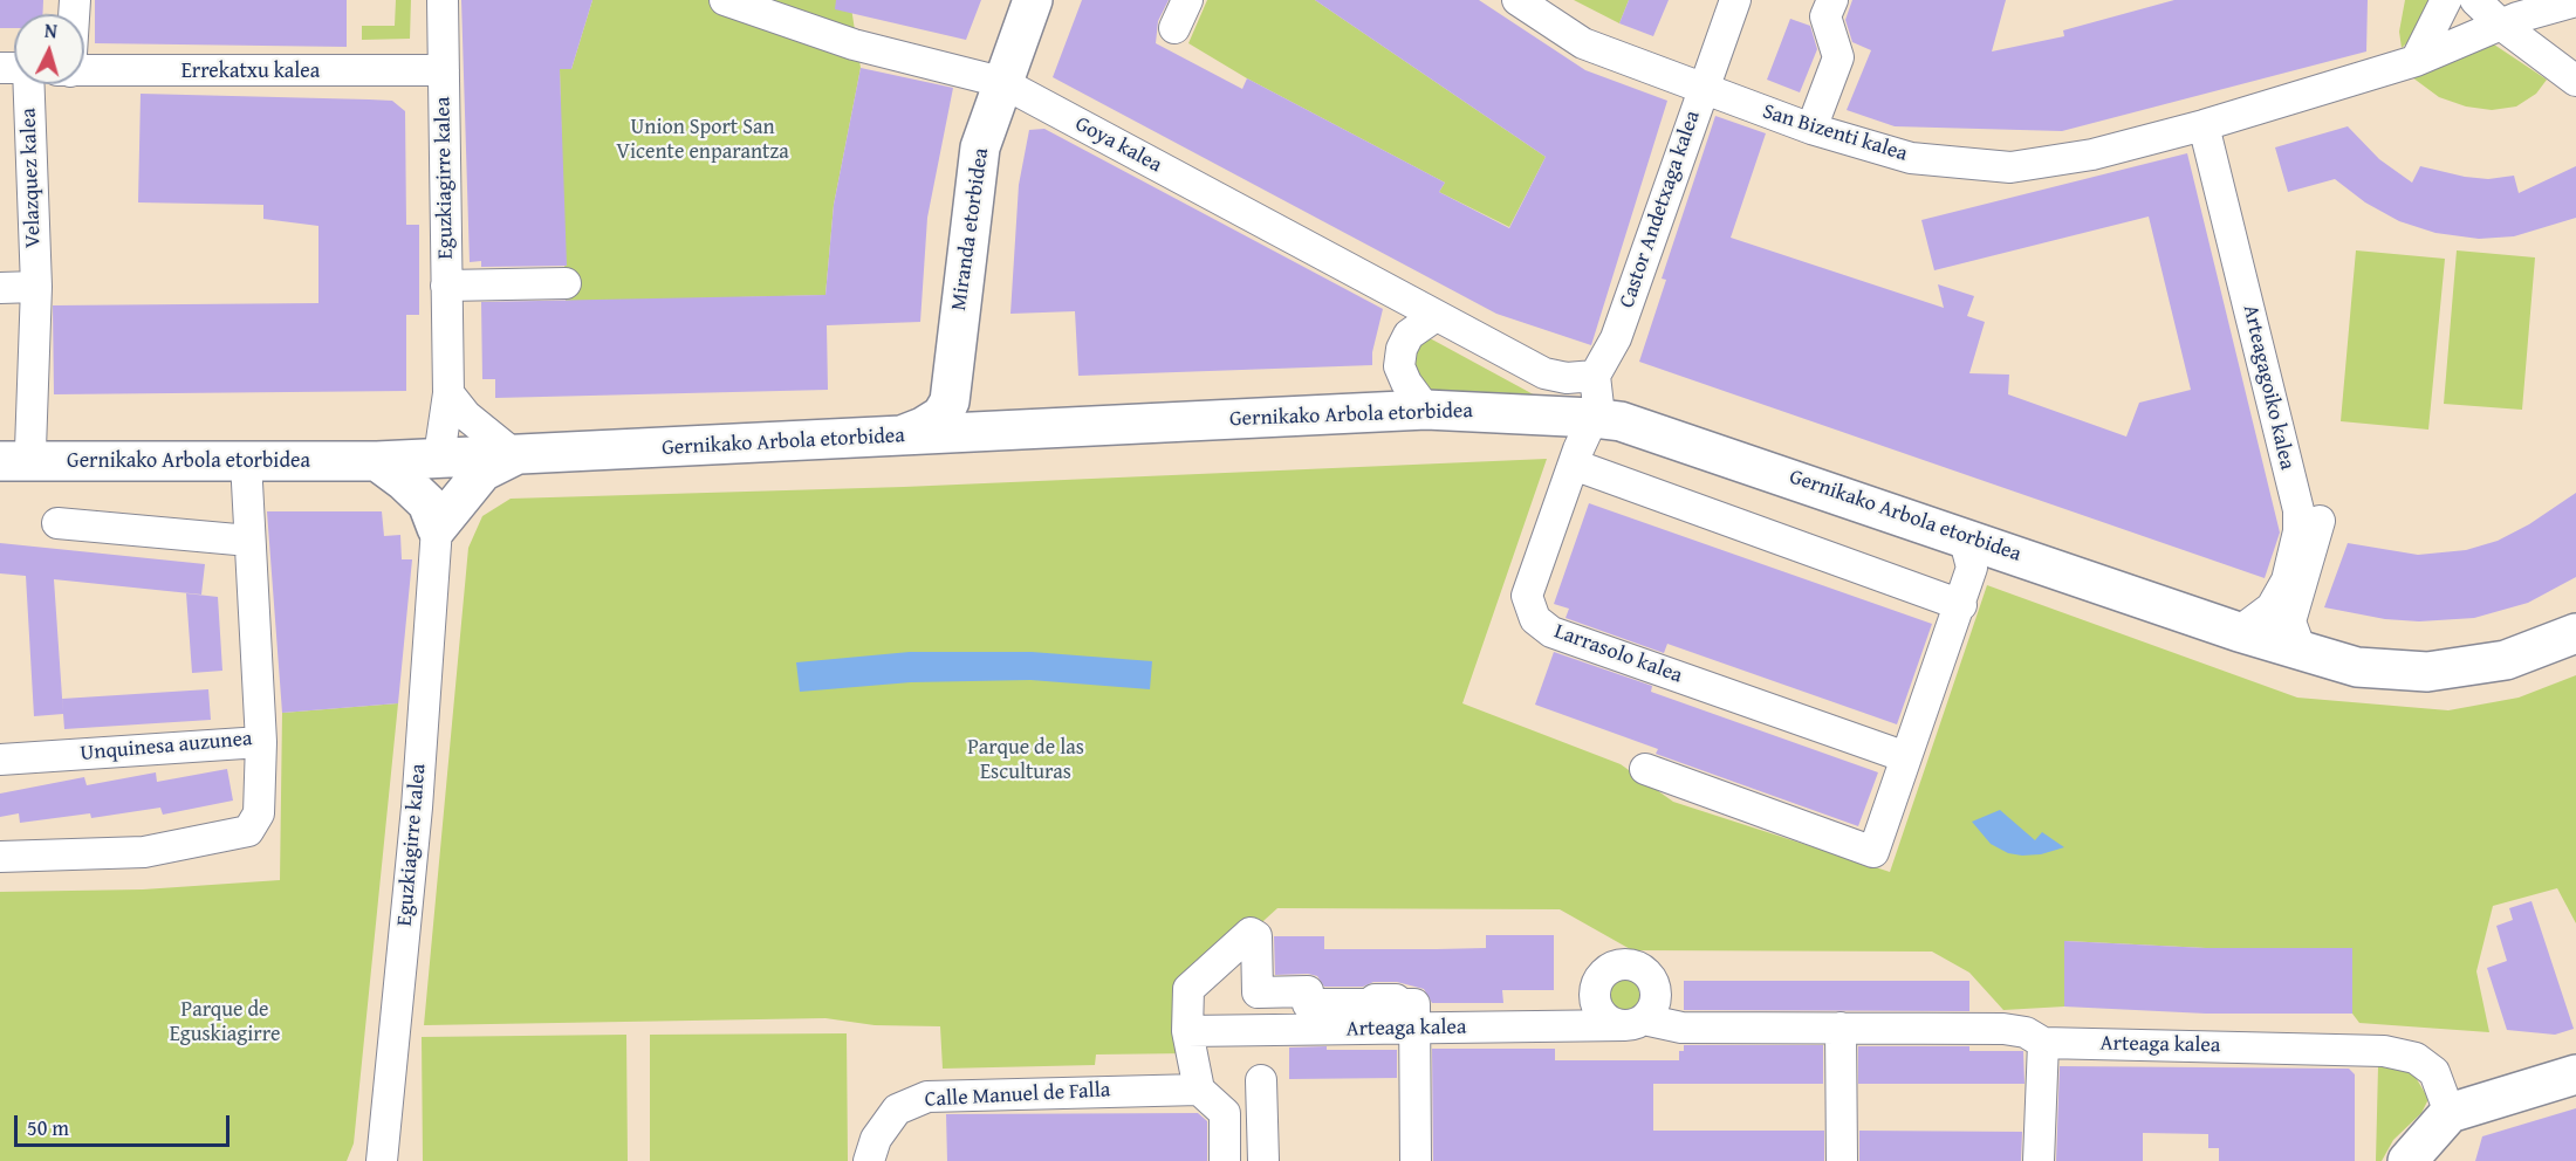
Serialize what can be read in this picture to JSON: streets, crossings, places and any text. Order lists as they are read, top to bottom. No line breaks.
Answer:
{"streets":{"street":["Errekatxu kalea","San Bizenti kalea","Goya kalea","Velazquez kalea","Eguzkiagirre kalea","Castor Andetxaga kalea","Miranda etorbidea","Arteagagoiko kalea","Gernikako Arbola etorbidea","Larrasolo kalea","Unquinesa auzunea","Arteaga kalea","Calle Manuel de Falla"]},"crossings":[["Errekatxu kalea","Eguzkiagirre kalea"],["San Bizenti kalea","Castor Andetxaga kalea"],["San Bizenti kalea","Arteagagoiko kalea"],["Goya kalea","Castor Andetxaga kalea"],["Goya kalea","Miranda etorbidea"],["Velazquez kalea","Gernikako Arbola etorbidea"],["Eguzkiagirre kalea","Gernikako Arbola etorbidea"],["Miranda etorbidea","Gernikako Arbola etorbidea"],["Arteagagoiko kalea","Gernikako Arbola etorbidea"],["Gernikako Arbola etorbidea","Larrasolo kalea"],["Gernikako Arbola etorbidea","Unquinesa auzunea"]],"parks":["Union Sport San Vicente enparantza","Parque de las Esculturas","Parque de Eguskiagirre"],"scale_bar":"50 m","north":"top"}
